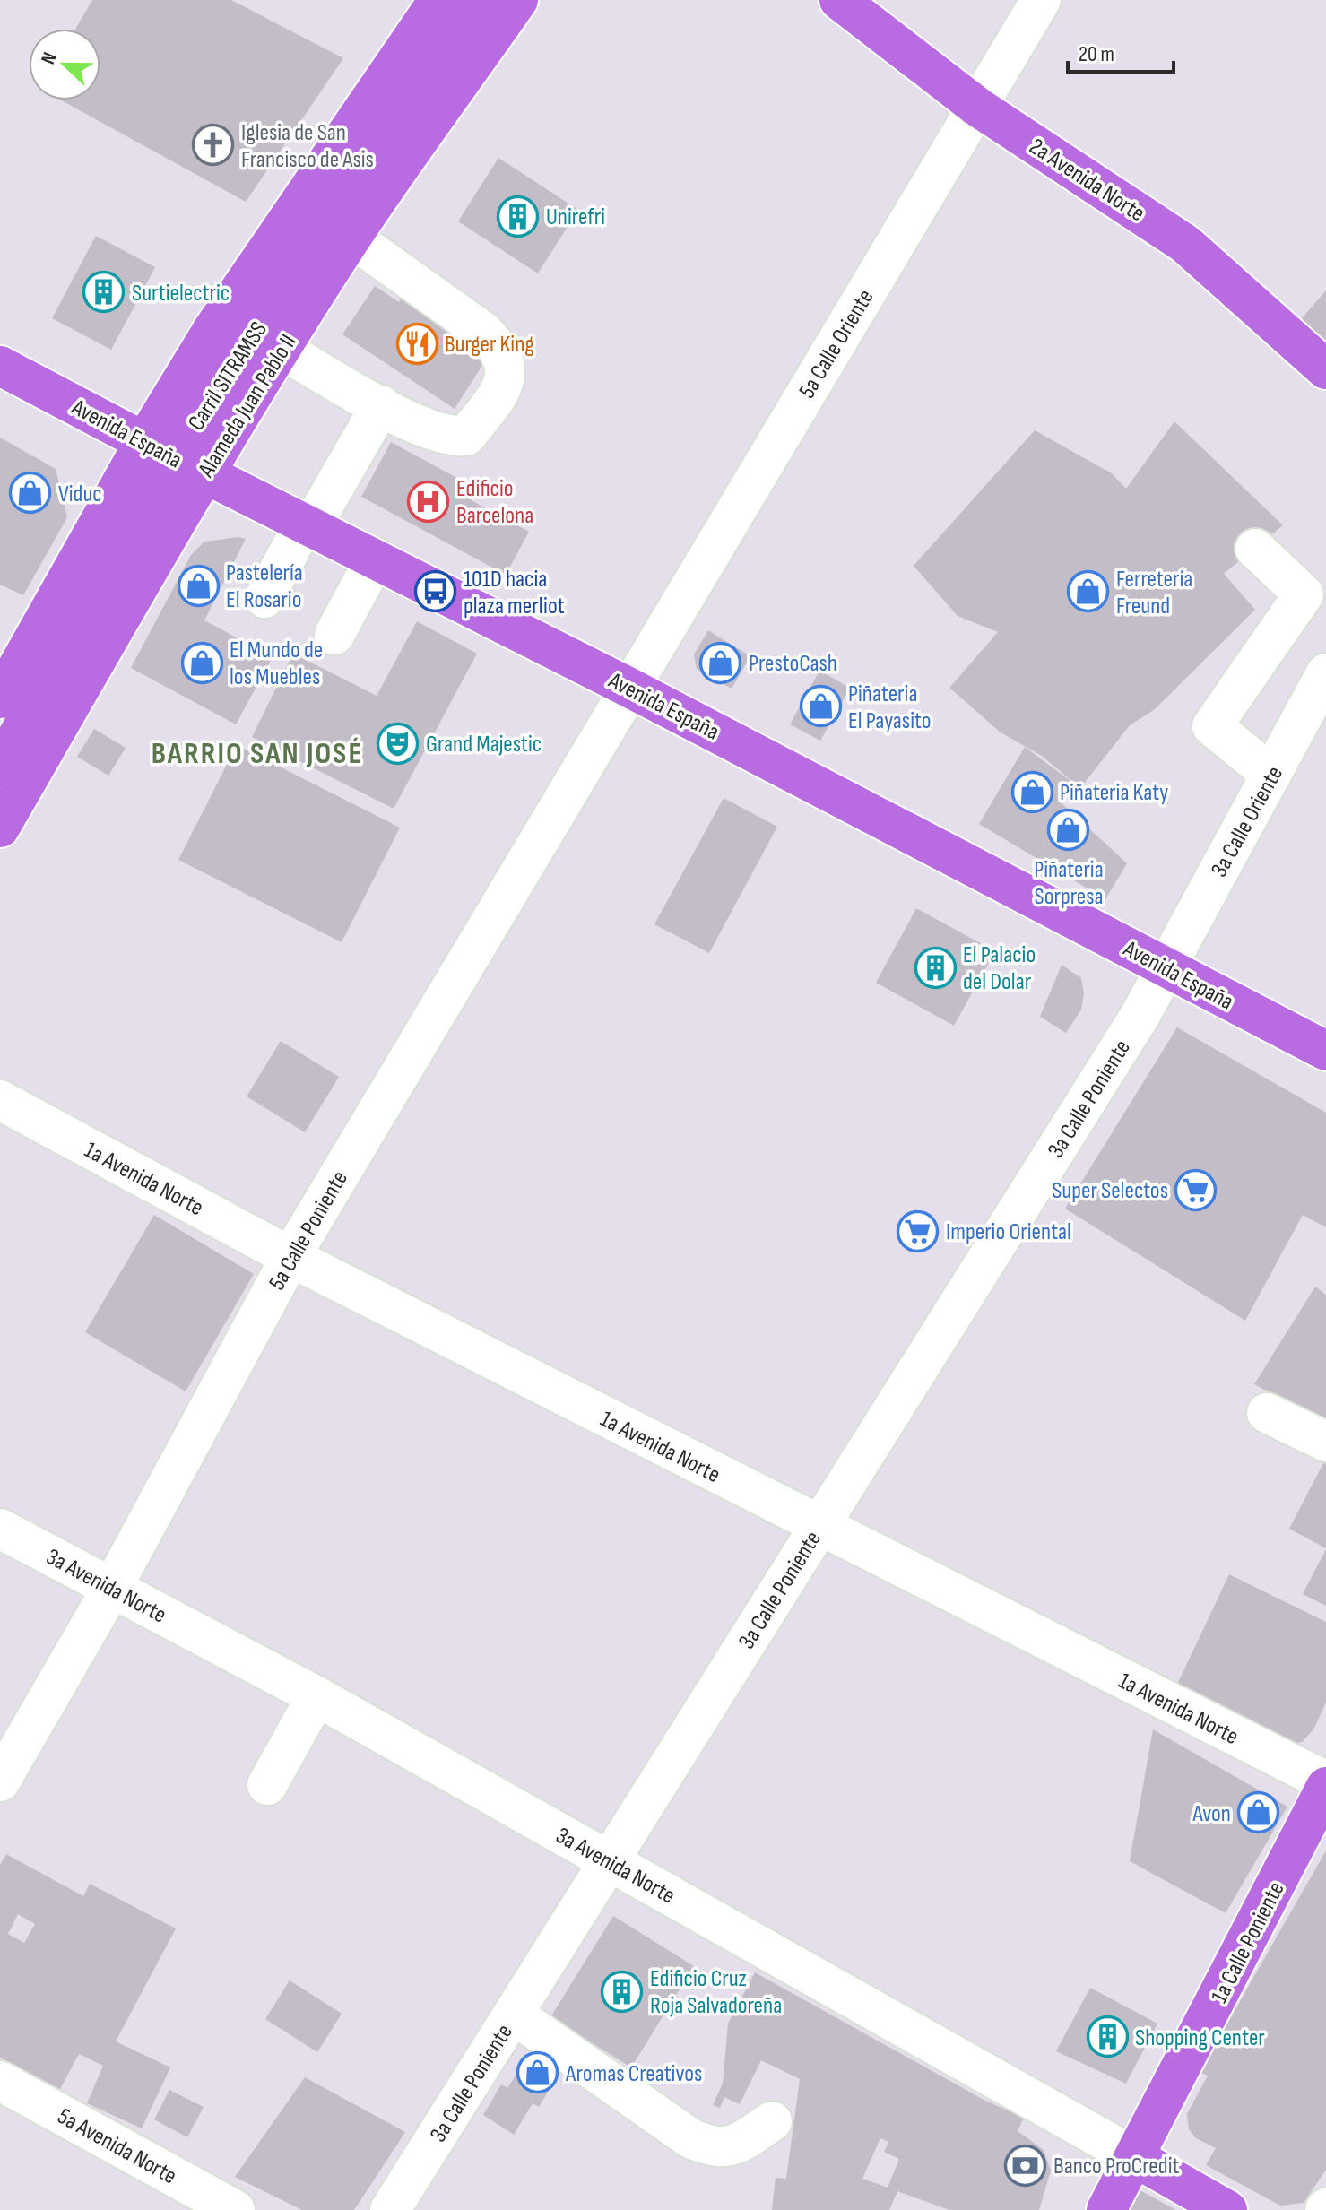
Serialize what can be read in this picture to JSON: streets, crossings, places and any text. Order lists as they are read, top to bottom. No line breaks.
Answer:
{"streets":{"main road":["2a Avenida Norte","Carril SITRAMSS","Alameda Juan Pablo II","Avenida España","3a Avenida Norte","1a Calle Poniente"],"street":["5a Calle Oriente","3a Calle Oriente","3a Calle Poniente","1a Avenida Norte","5a Calle Poniente","5a Avenida Norte"]},"crossings":[["2a Avenida Norte","5a Calle Oriente"],["5a Calle Oriente","Avenida España"],["5a Calle Oriente","5a Calle Poniente"],["Carril SITRAMSS","Alameda Juan Pablo II"],["Carril SITRAMSS","Avenida España"],["Alameda Juan Pablo II","Avenida España"],["Avenida España","3a Calle Oriente"],["Avenida España","3a Calle Poniente"],["Avenida España","5a Calle Poniente"],["3a Calle Oriente","3a Calle Poniente"],["3a Calle Poniente","1a Avenida Norte"],["3a Calle Poniente","3a Avenida Norte"],["1a Avenida Norte","5a Calle Poniente"],["1a Avenida Norte","1a Calle Poniente"],["5a Calle Poniente","3a Avenida Norte"],["3a Avenida Norte","1a Calle Poniente"]],"districts":["BARRIO SAN JOSÉ"],"places":{"church":["Iglesia de San Francisco de Asis"],"building":["Unirefri","Surtielectric","El Palacio del Dolar","Edificio Cruz Roja Salvadoreña","Shopping Center"],"restaurant":["Burger King"],"shop":["Viduc","Pastelería El Rosario","Ferretería Freund","El Mundo de los Muebles","PrestoCash","Piñateria El Payasito","Piñateria Katy","Piñateria Sorpresa","Avon","Aromas Creativos"],"hospital":["Edificio Barcelona"],"bus stop":["101D hacia plaza merliot"],"theatre":["Grand Majestic"],"supermarket":["Super Selectos","Imperio Oriental"],"bank":["Banco ProCredit"]},"scale_bar":"20 m","north":"left"}
